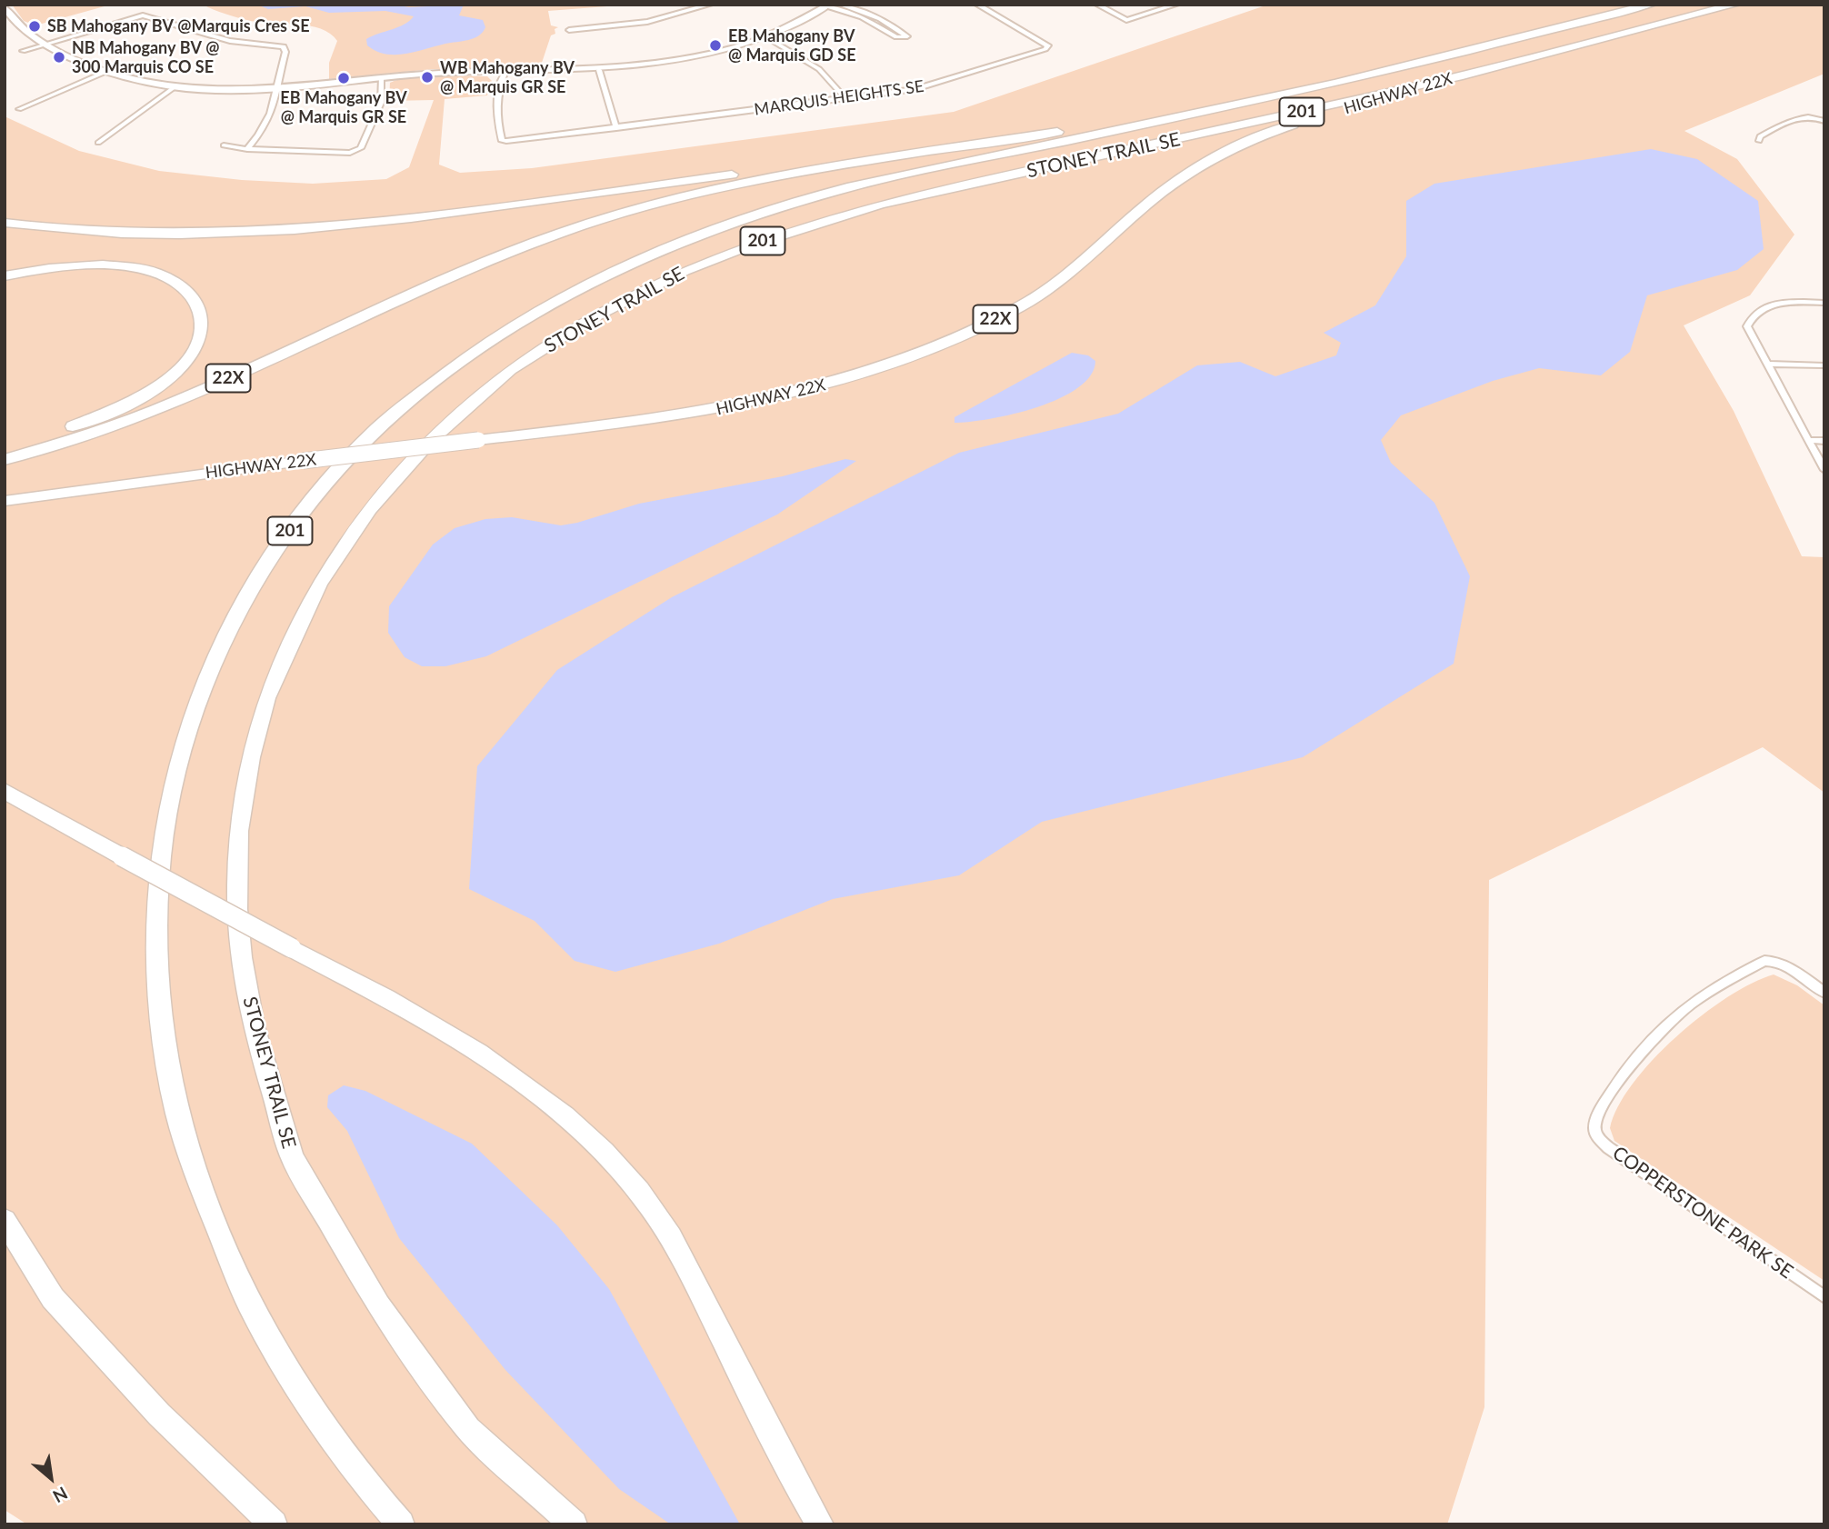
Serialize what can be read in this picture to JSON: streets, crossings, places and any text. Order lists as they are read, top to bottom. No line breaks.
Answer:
{"streets":{"highway":["HIGHWAY 22X","201","STONEY TRAIL SE","22X"],"street":["MARQUIS HEIGHTS SE","COPPERSTONE PARK SE"]},"crossings":[["HIGHWAY 22X","STONEY TRAIL SE"]],"places":["SB Mahogany BV @Marquis Cres SE","EB Mahogany BV @ Marquis GD SE","NB Mahogany BV @ 300 Marquis CO SE","WB Mahogany BV @ Marquis GR SE","EB Mahogany BV @ Marquis GR SE"],"north":"bottom right"}
